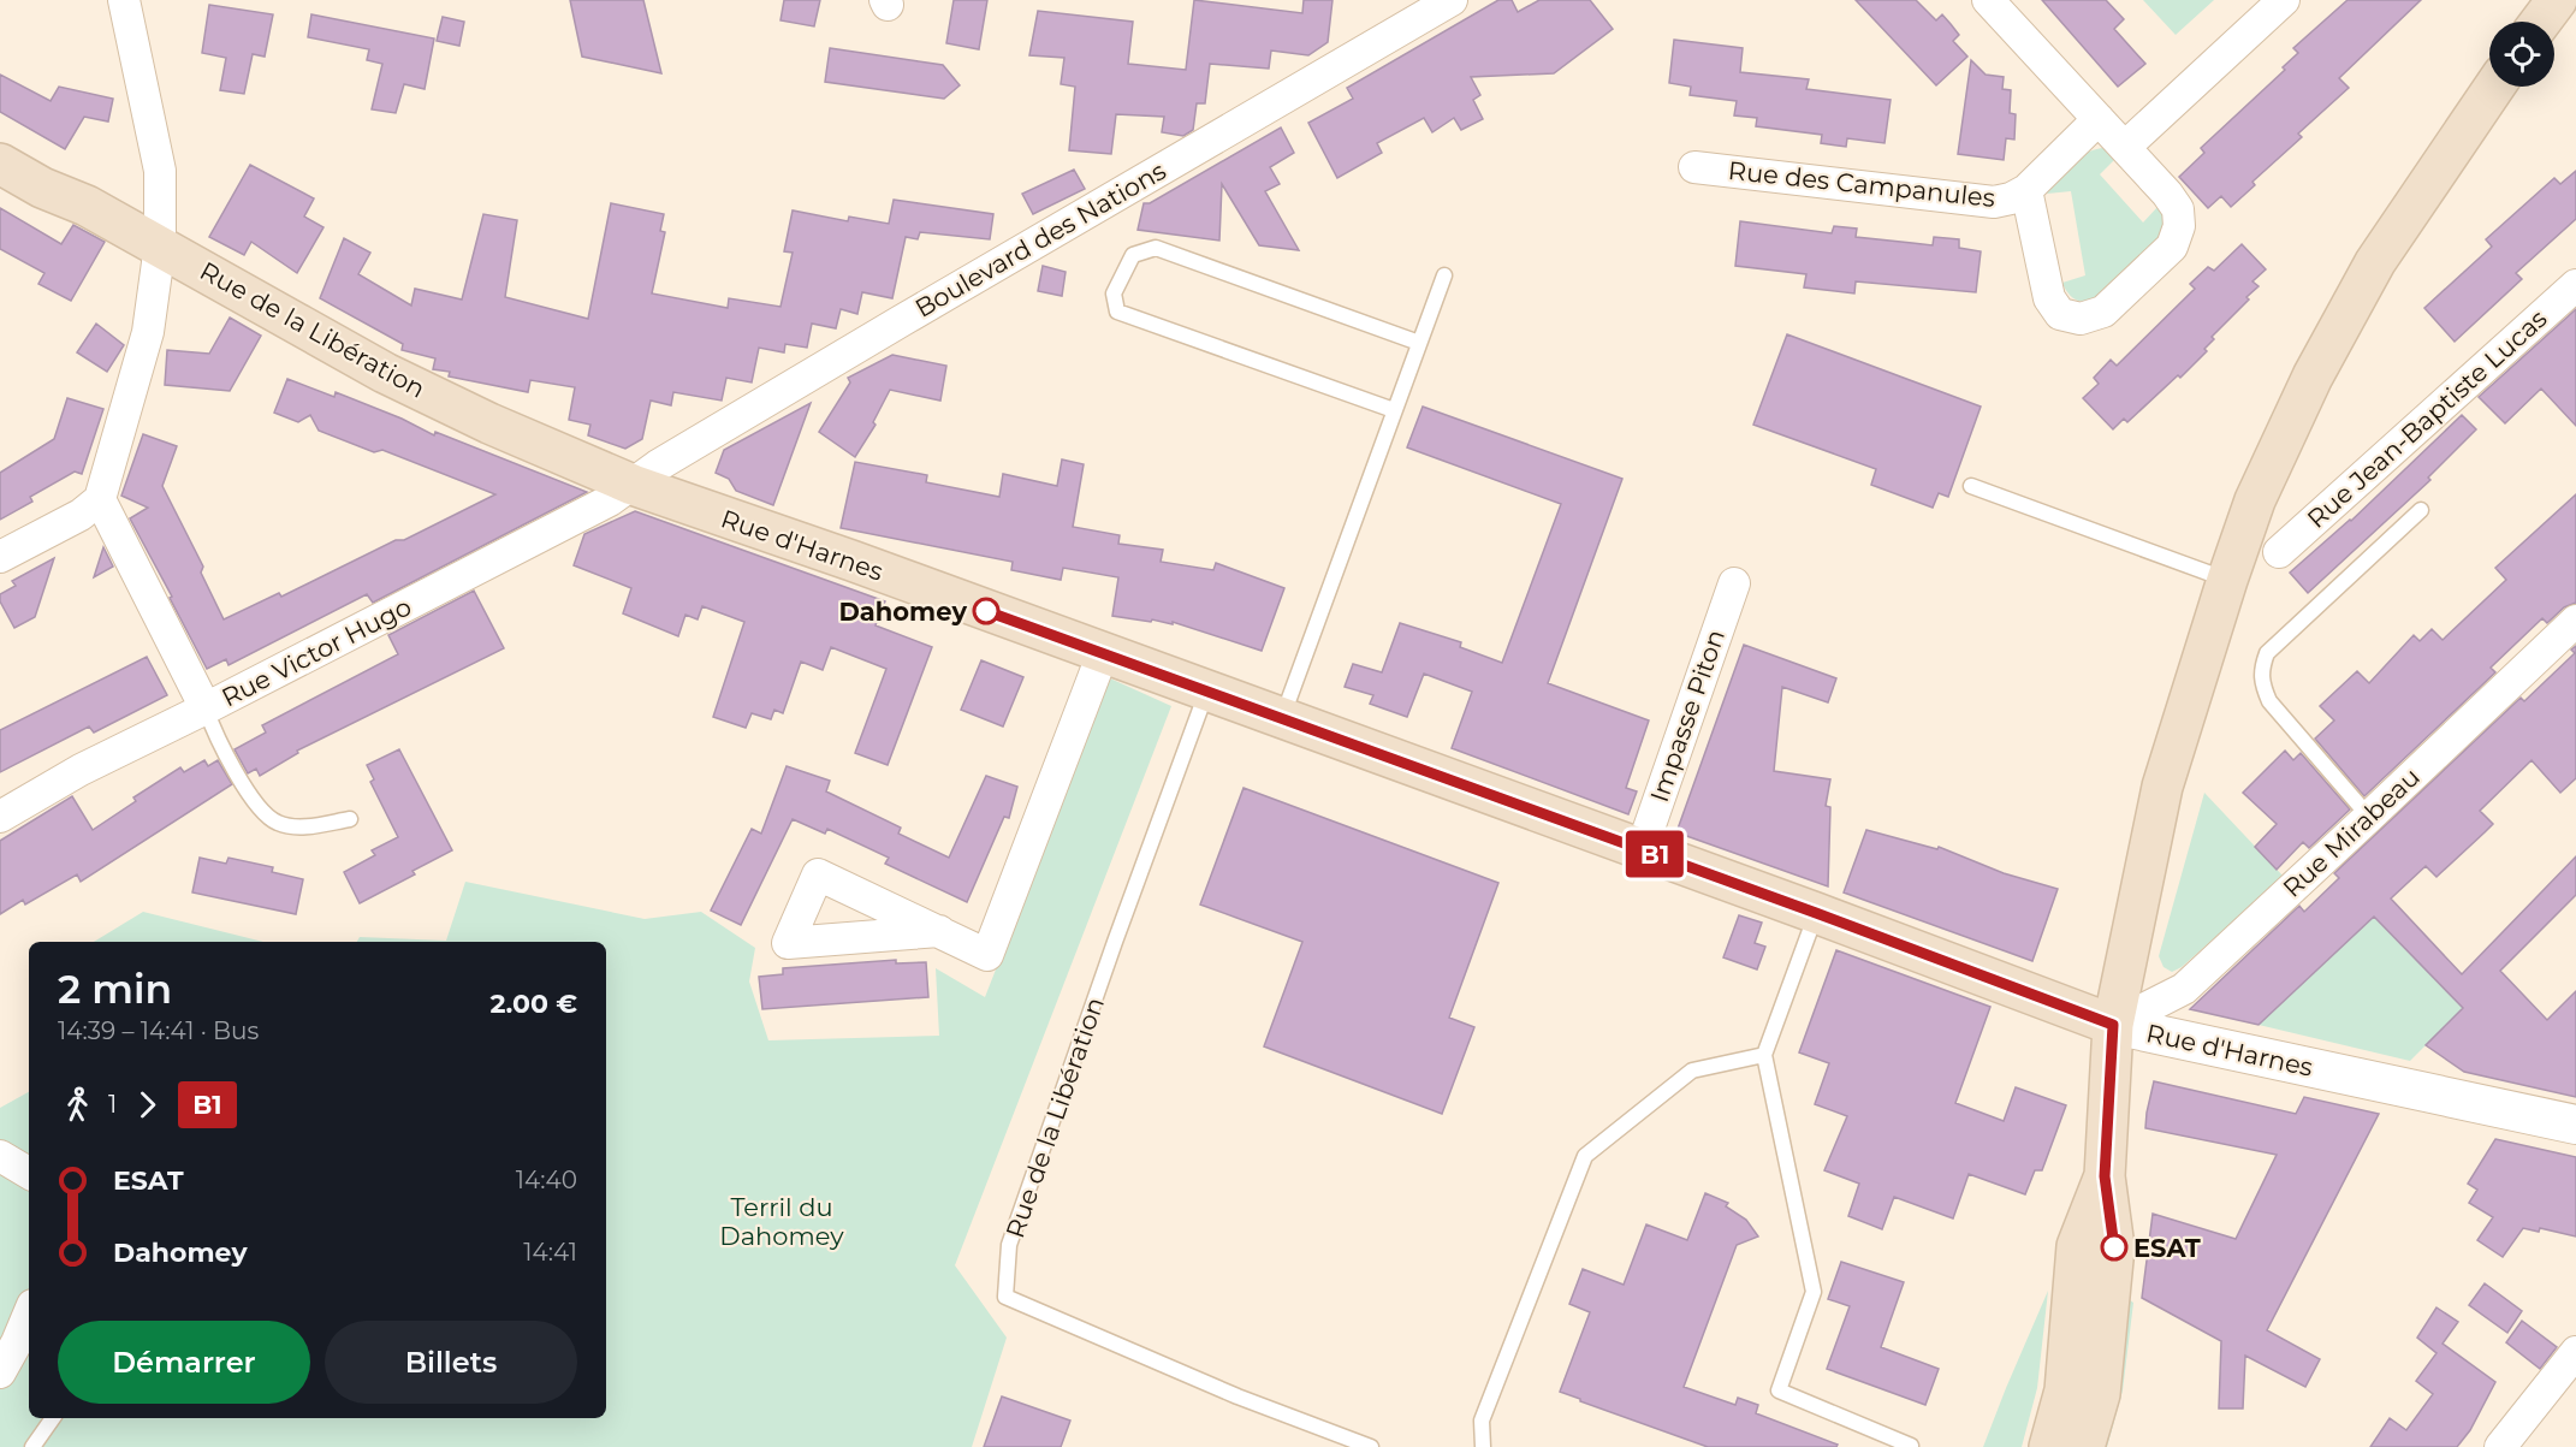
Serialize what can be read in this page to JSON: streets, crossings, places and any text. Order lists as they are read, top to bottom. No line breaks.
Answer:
{"streets":{"main road":["Rue de la Libération","Rue d'Harnes"],"street":["Rue des Campanules","Boulevard des Nations","Rue Jean-Baptiste Lucas","Rue Victor Hugo","Impasse Piton","Rue Mirabeau"]},"crossings":[["Boulevard des Nations","Rue de la Libération"],["Boulevard des Nations","Rue d'Harnes"],["Boulevard des Nations","Rue Victor Hugo"],["Rue de la Libération","Rue d'Harnes"],["Rue de la Libération","Rue Victor Hugo"],["Rue d'Harnes","Rue Victor Hugo"],["Rue d'Harnes","Impasse Piton"],["Rue d'Harnes","Rue Mirabeau"]],"parks":["Terril du Dahomey"],"places":["Dahomey","ESAT"],"lines":["bus line B1"],"page":{"on_map":"B1","heading":["2 min","14:39 – 14:41 · Bus","2.00 €"],"legs":["1","B1"],"list":[{"name":"ESAT","value":"14:40"},{"name":"Dahomey","value":"14:41"}],"buttons":["Démarrer","Billets"]}}
